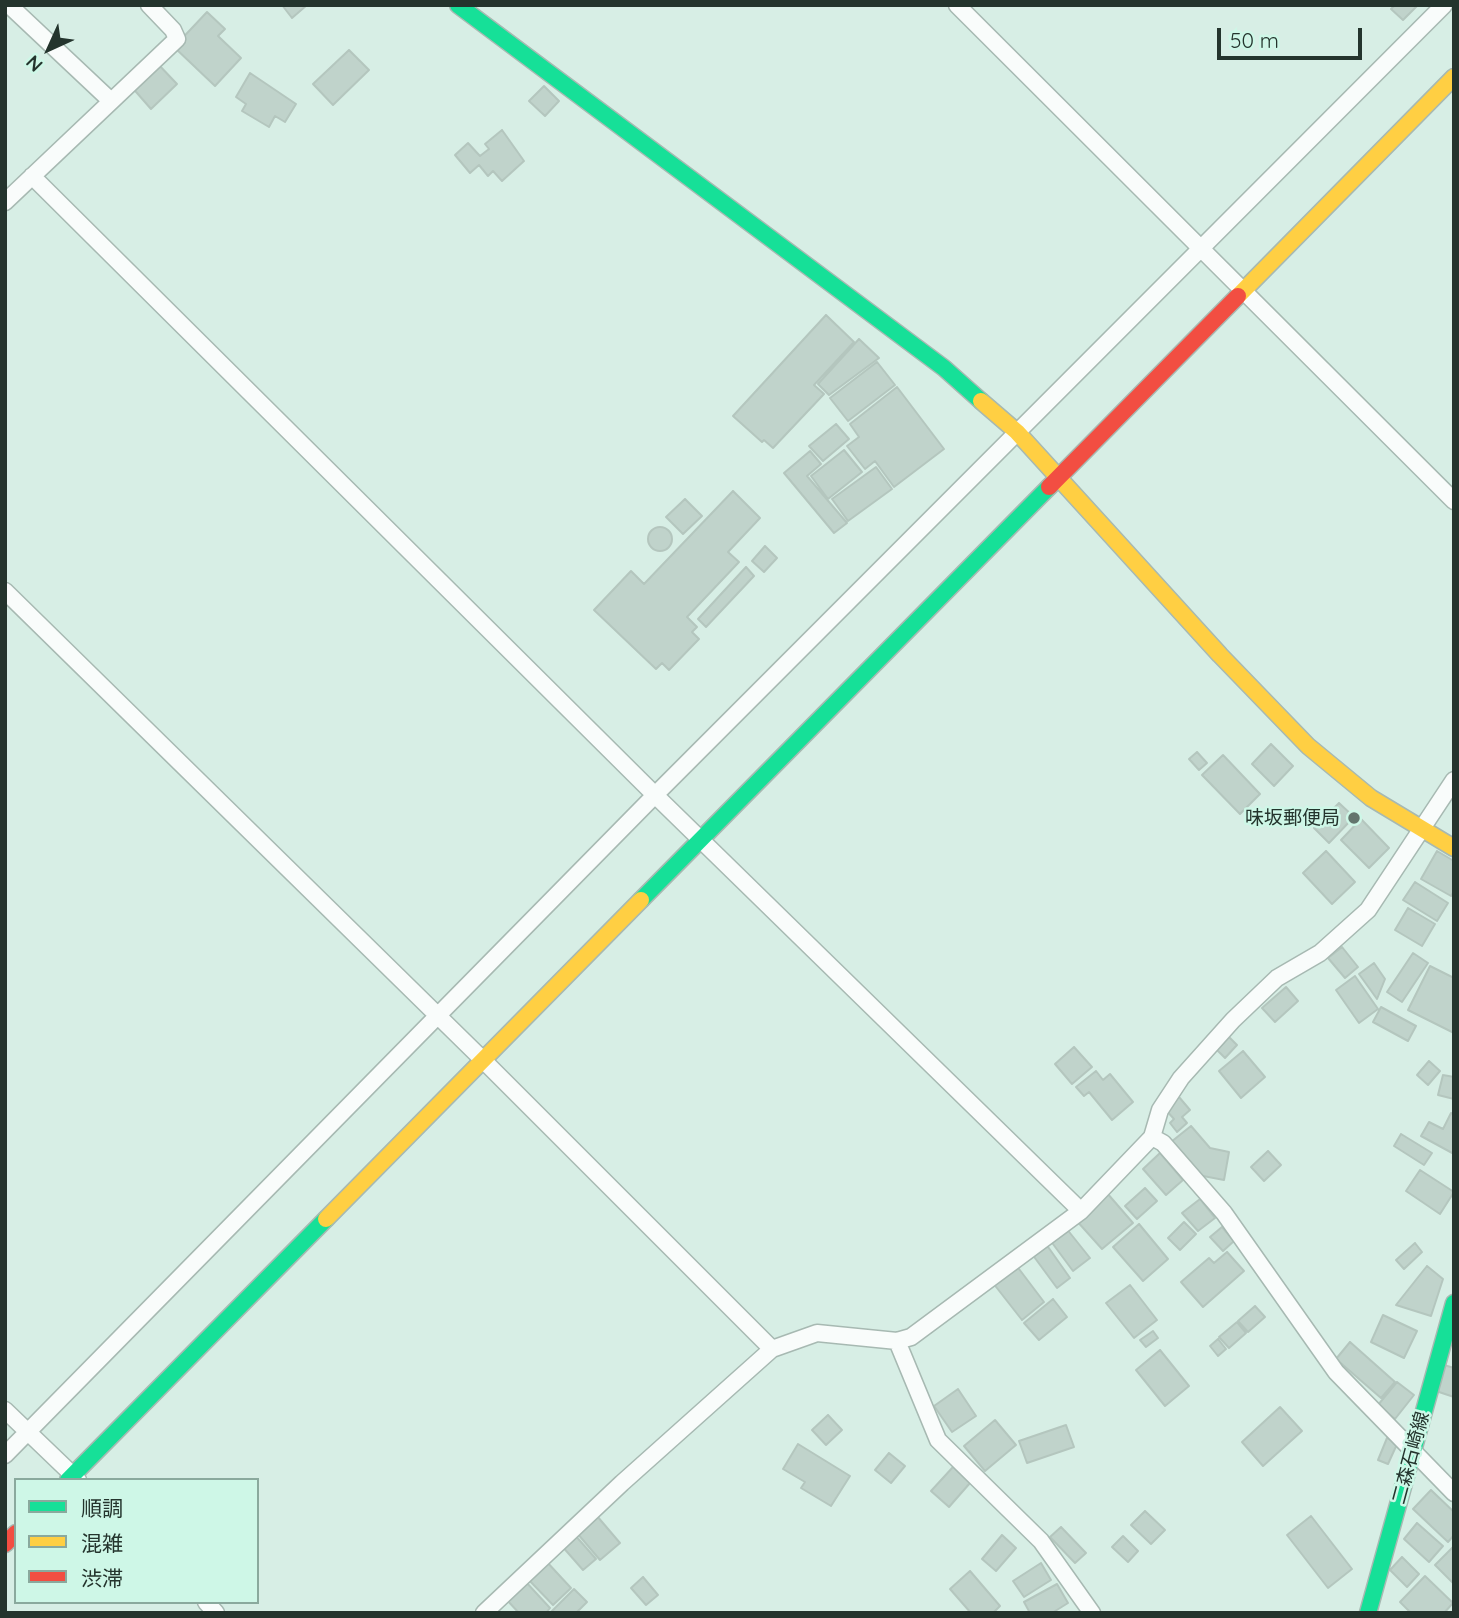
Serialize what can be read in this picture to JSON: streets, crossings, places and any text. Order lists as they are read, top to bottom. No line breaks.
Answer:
{"streets":{"street":["二森石崎線"]},"places":["味坂郵便局"],"legend":["順調","混雑","渋滞"],"scale_bar":"50 m","north":"bottom left"}
